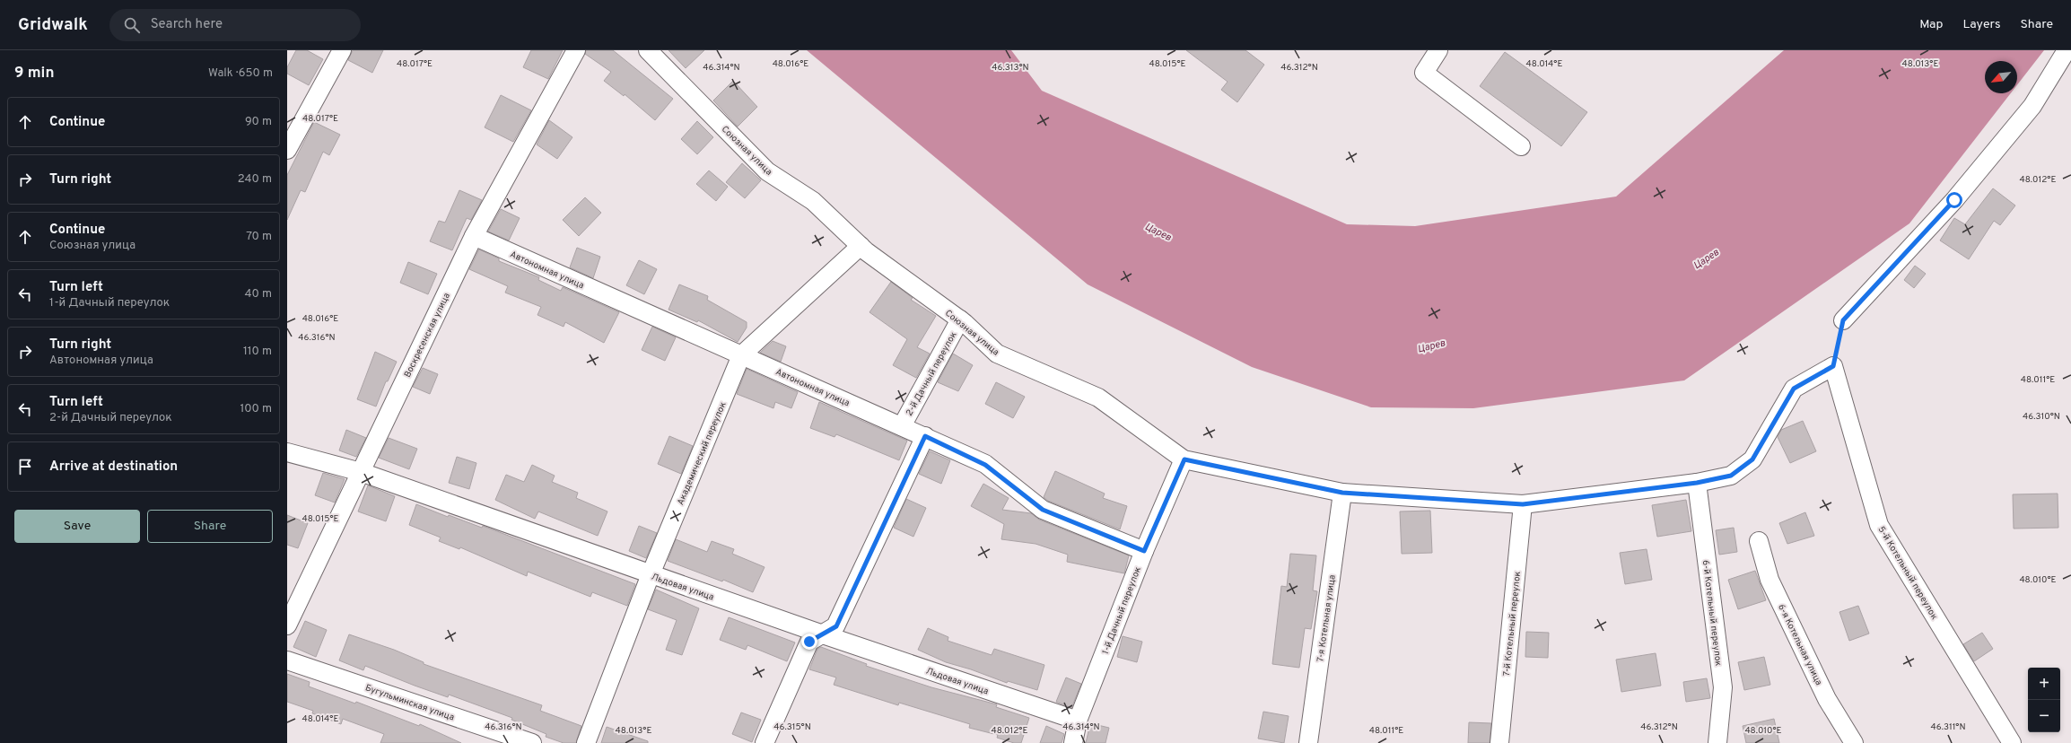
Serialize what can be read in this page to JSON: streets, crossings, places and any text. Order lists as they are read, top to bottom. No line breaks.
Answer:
{"streets":{"street":["Союзная улица","Автономная улица","Воскресенская улица","2-й Дачный переулок","Академический переулок","5-й Котельный переулок","Льдовая улица","1-й Дачный переулок","6-й Котельный переулок","7-я Котельная улица","7-й Котельный переулок","6-я Котельная улица","Бугульминская улица"]},"crossings":[["Союзная улица","2-й Дачный переулок"],["Союзная улица","Академический переулок"],["Союзная улица","5-й Котельный переулок"],["Союзная улица","1-й Дачный переулок"],["Союзная улица","6-й Котельный переулок"],["Союзная улица","7-я Котельная улица"],["Союзная улица","7-й Котельный переулок"],["Автономная улица","Воскресенская улица"],["Автономная улица","2-й Дачный переулок"],["Автономная улица","Академический переулок"],["Автономная улица","1-й Дачный переулок"],["Воскресенская улица","Льдовая улица"],["Академический переулок","Льдовая улица"],["Льдовая улица","1-й Дачный переулок"]],"water":["Царев"],"north":"bottom left","page":{"header":"Gridwalk","search":"Search here","nav":["Map","Layers","Share"],"heading":["9 min","Walk · 650 m"],"list":[["Continue","90 m"],["Turn right","240 m"],["Continue","Союзная улица","70 m"],["Turn left","1-й Дачный переулок","40 m"],["Turn right","Автономная улица","110 m"],["Turn left","2-й Дачный переулок","100 m"],"Arrive at destination"],"buttons":["Save","Share"],"map_buttons":["+","−"]},"coordinates":["48.015°E","48.014°E","48.017°E","48.016°E","48.013°E","46.314°N","46.313°N","46.312°N","48.012°E","46.316°N","48.011°E","46.310°N","48.010°E","46.315°N","46.311°N"]}
